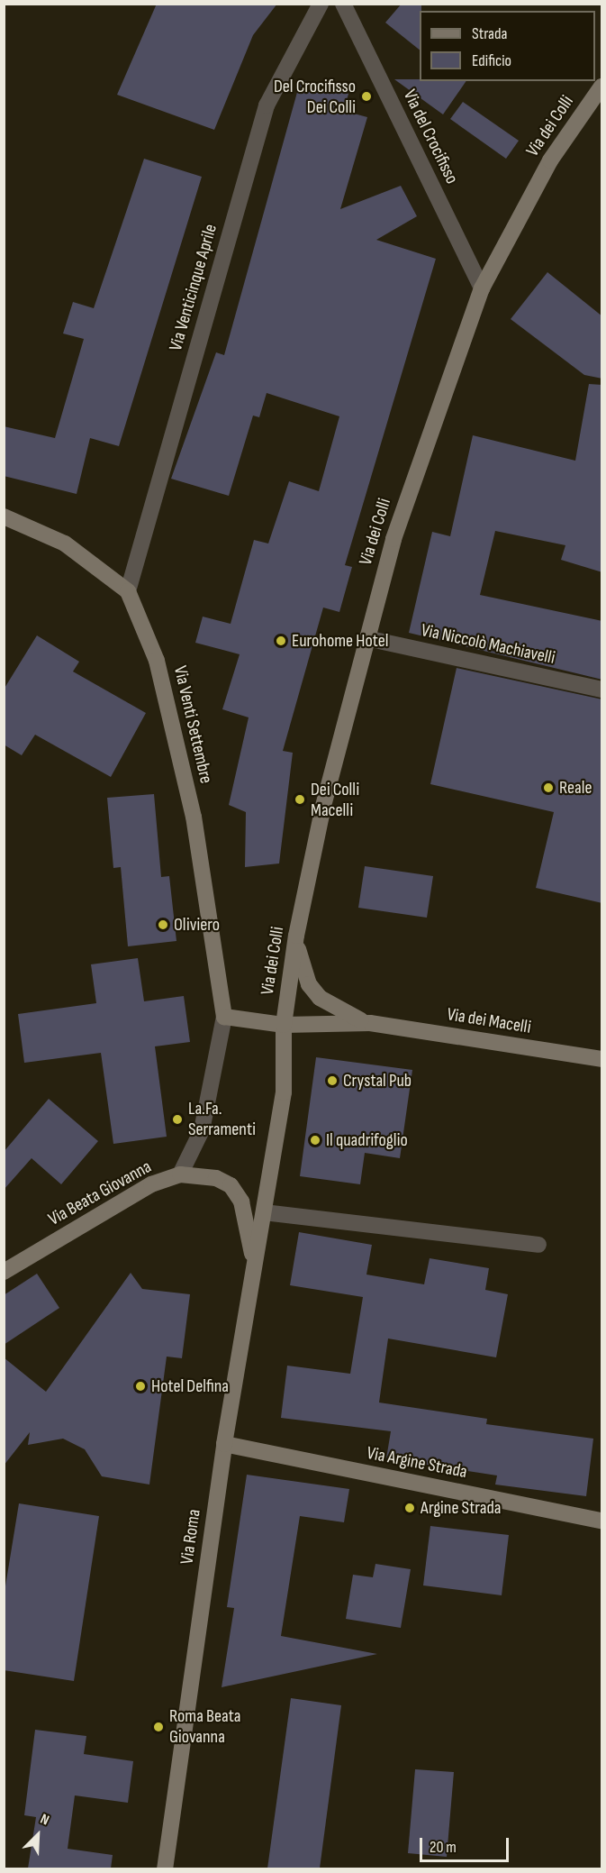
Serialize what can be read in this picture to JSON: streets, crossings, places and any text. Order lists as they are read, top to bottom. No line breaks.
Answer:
{"streets":{"main road":["Via dei Colli","Via Venti Settembre","Via dei Macelli","Via Beata Giovanna","Via Argine Strada","Via Roma"],"street":["Via del Crocifisso","Via Venticinque Aprile","Via Niccolò Machiavelli"]},"crossings":[["Via dei Colli","Via del Crocifisso"],["Via dei Colli","Via Niccolò Machiavelli"],["Via dei Colli","Via dei Macelli"],["Via dei Colli","Via Roma"],["Via Venticinque Aprile","Via Venti Settembre"],["Via Venti Settembre","Via dei Macelli"],["Via dei Macelli","Via Roma"],["Via Beata Giovanna","Via Roma"],["Via Argine Strada","Via Roma"]],"places":["Del Crocifisso Dei Colli","Eurohome Hotel","Reale","Dei Colli Macelli","Oliviero","Crystal Pub","La.Fa. Serramenti","Il quadrifoglio","Hotel Delfina","Argine Strada","Roma Beata Giovanna"],"legend":["Strada","Edificio"],"scale_bar":"20 m","north":"top right"}
